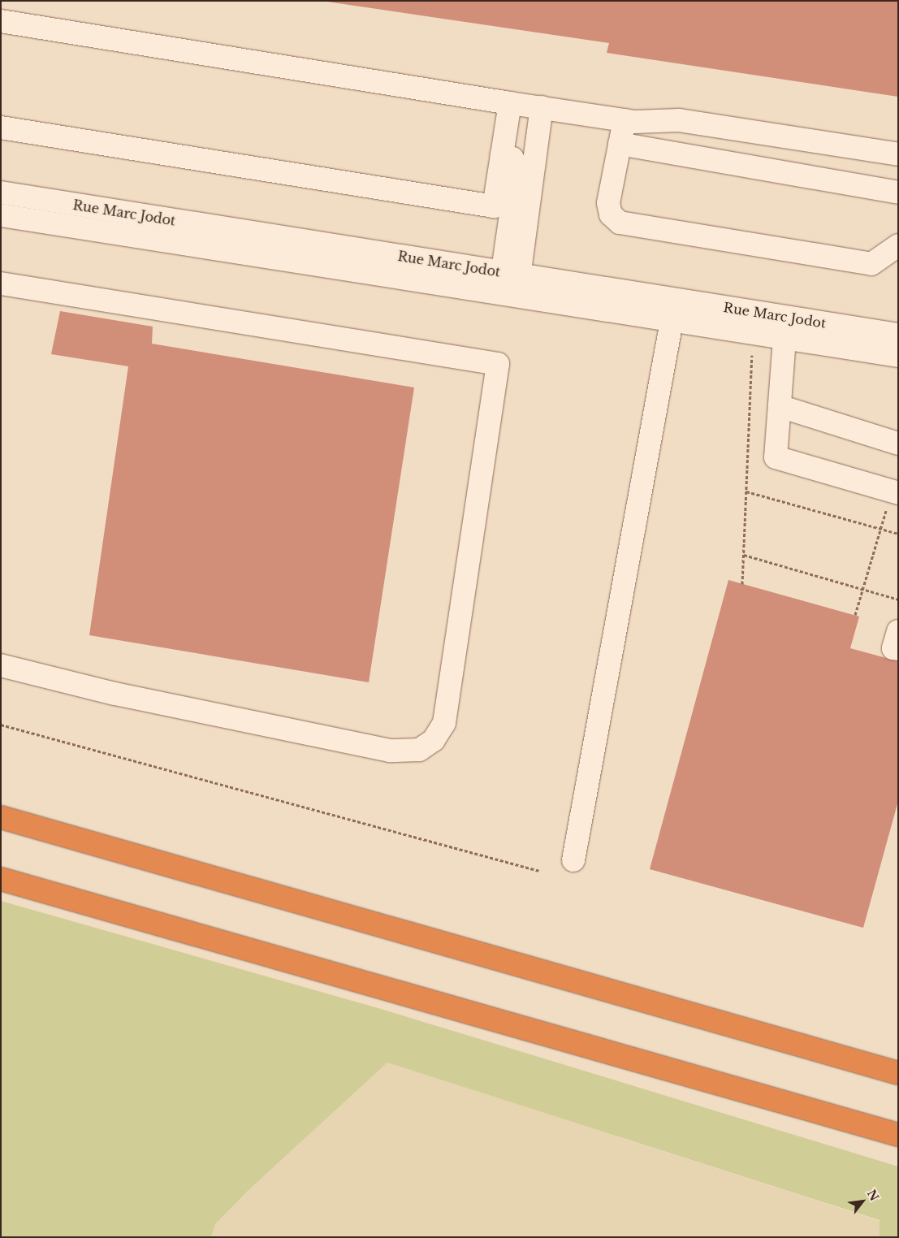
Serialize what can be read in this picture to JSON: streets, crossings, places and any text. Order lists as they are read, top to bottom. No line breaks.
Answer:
{"streets":{"street":["Rue Marc Jodot"]},"north":"top right"}
